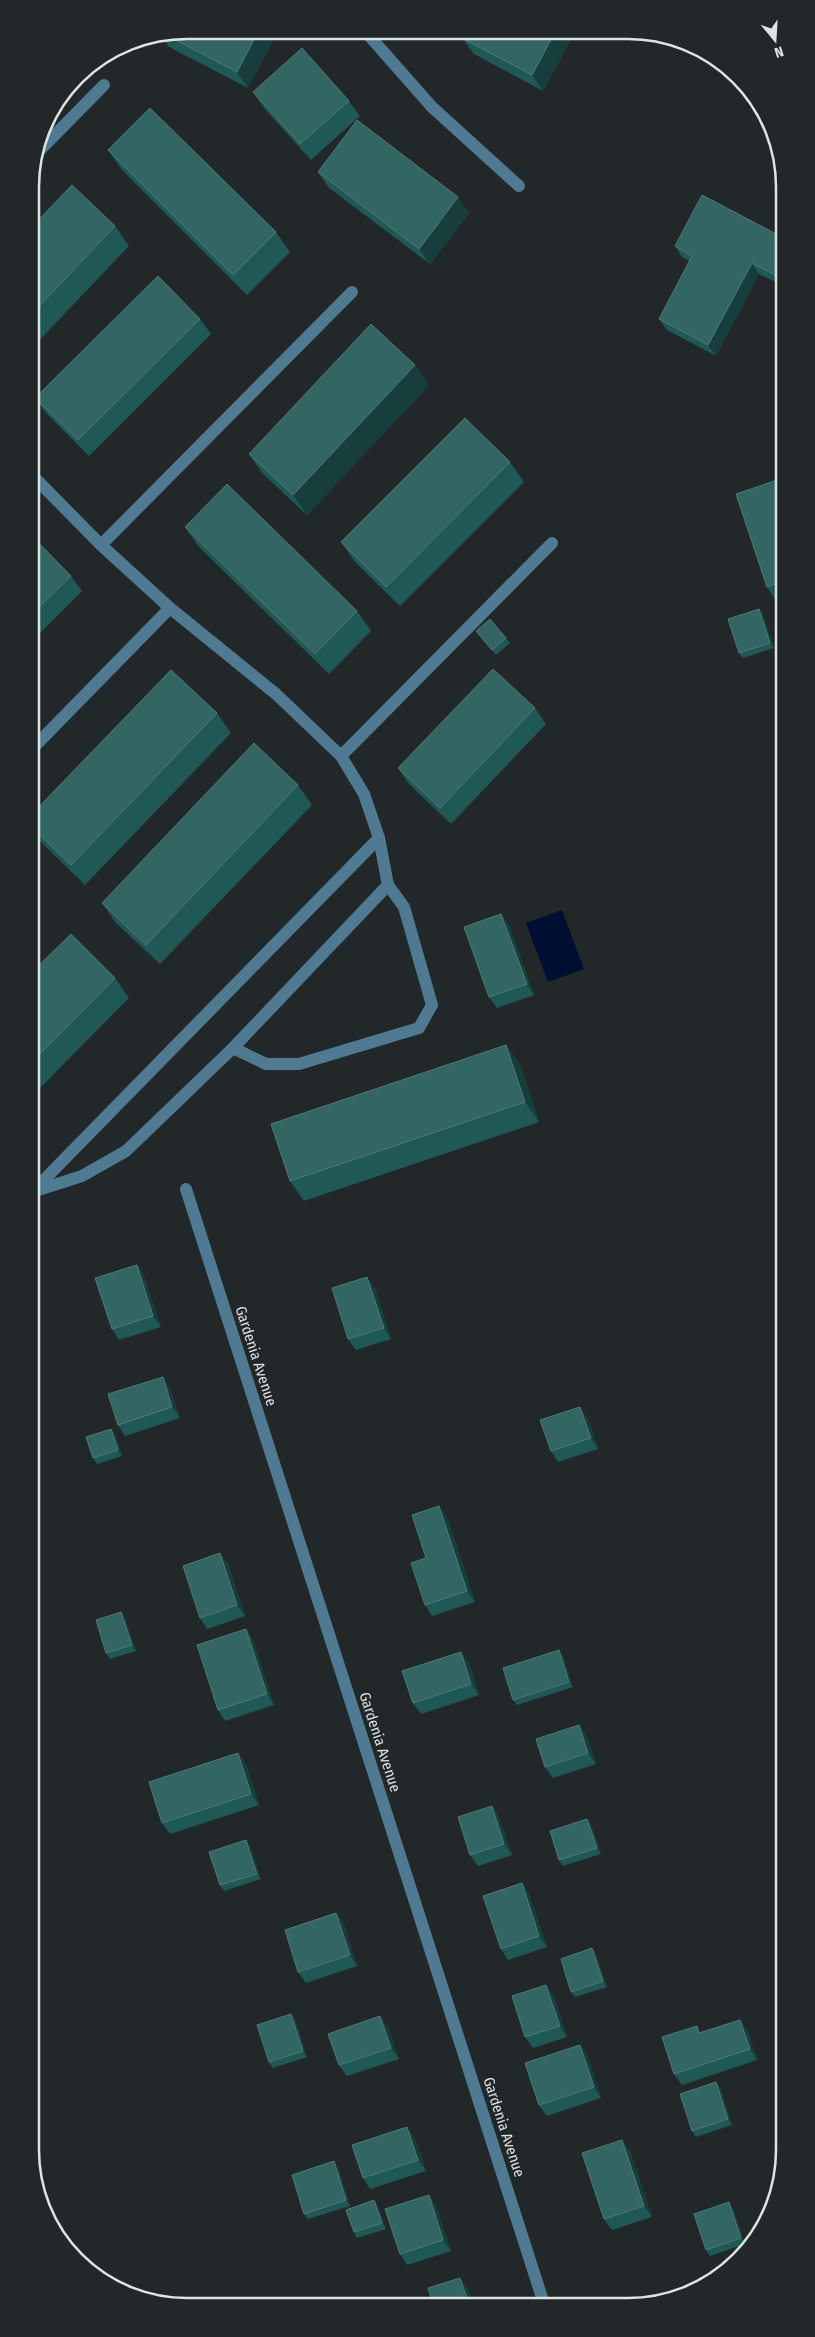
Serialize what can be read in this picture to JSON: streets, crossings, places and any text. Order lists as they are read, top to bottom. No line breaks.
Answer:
{"streets":{"street":["Gardenia Avenue"]},"north":"bottom"}
